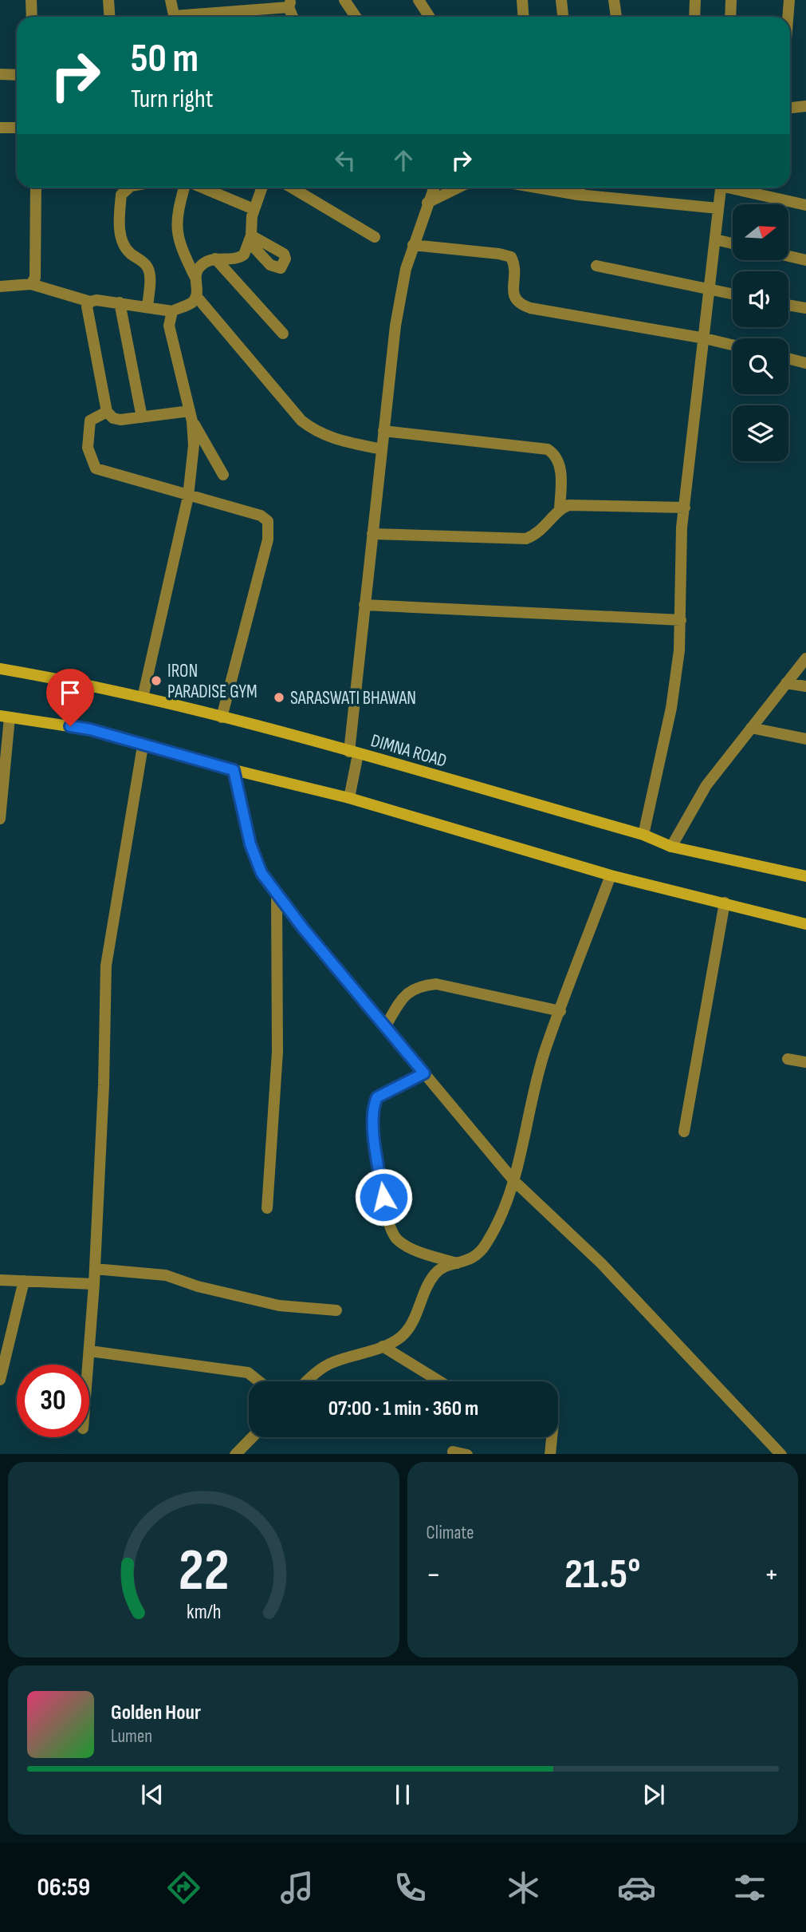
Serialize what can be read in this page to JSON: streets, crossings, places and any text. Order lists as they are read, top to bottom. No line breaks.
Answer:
{"streets":{"street":["DIMNA ROAD"]},"places":["IRON PARADISE GYM","SARASWATI BHAWAN"],"north":"right","page":{"turn":["50 m","Turn right"],"limit":"30","trip":"07:00 · 1 min · 360 m","tile":"Climate","heat":["−","21.5°","+"],"song":["Golden Hour","Lumen"],"tabs":"06:59","gauge":["22","km/h"]}}
